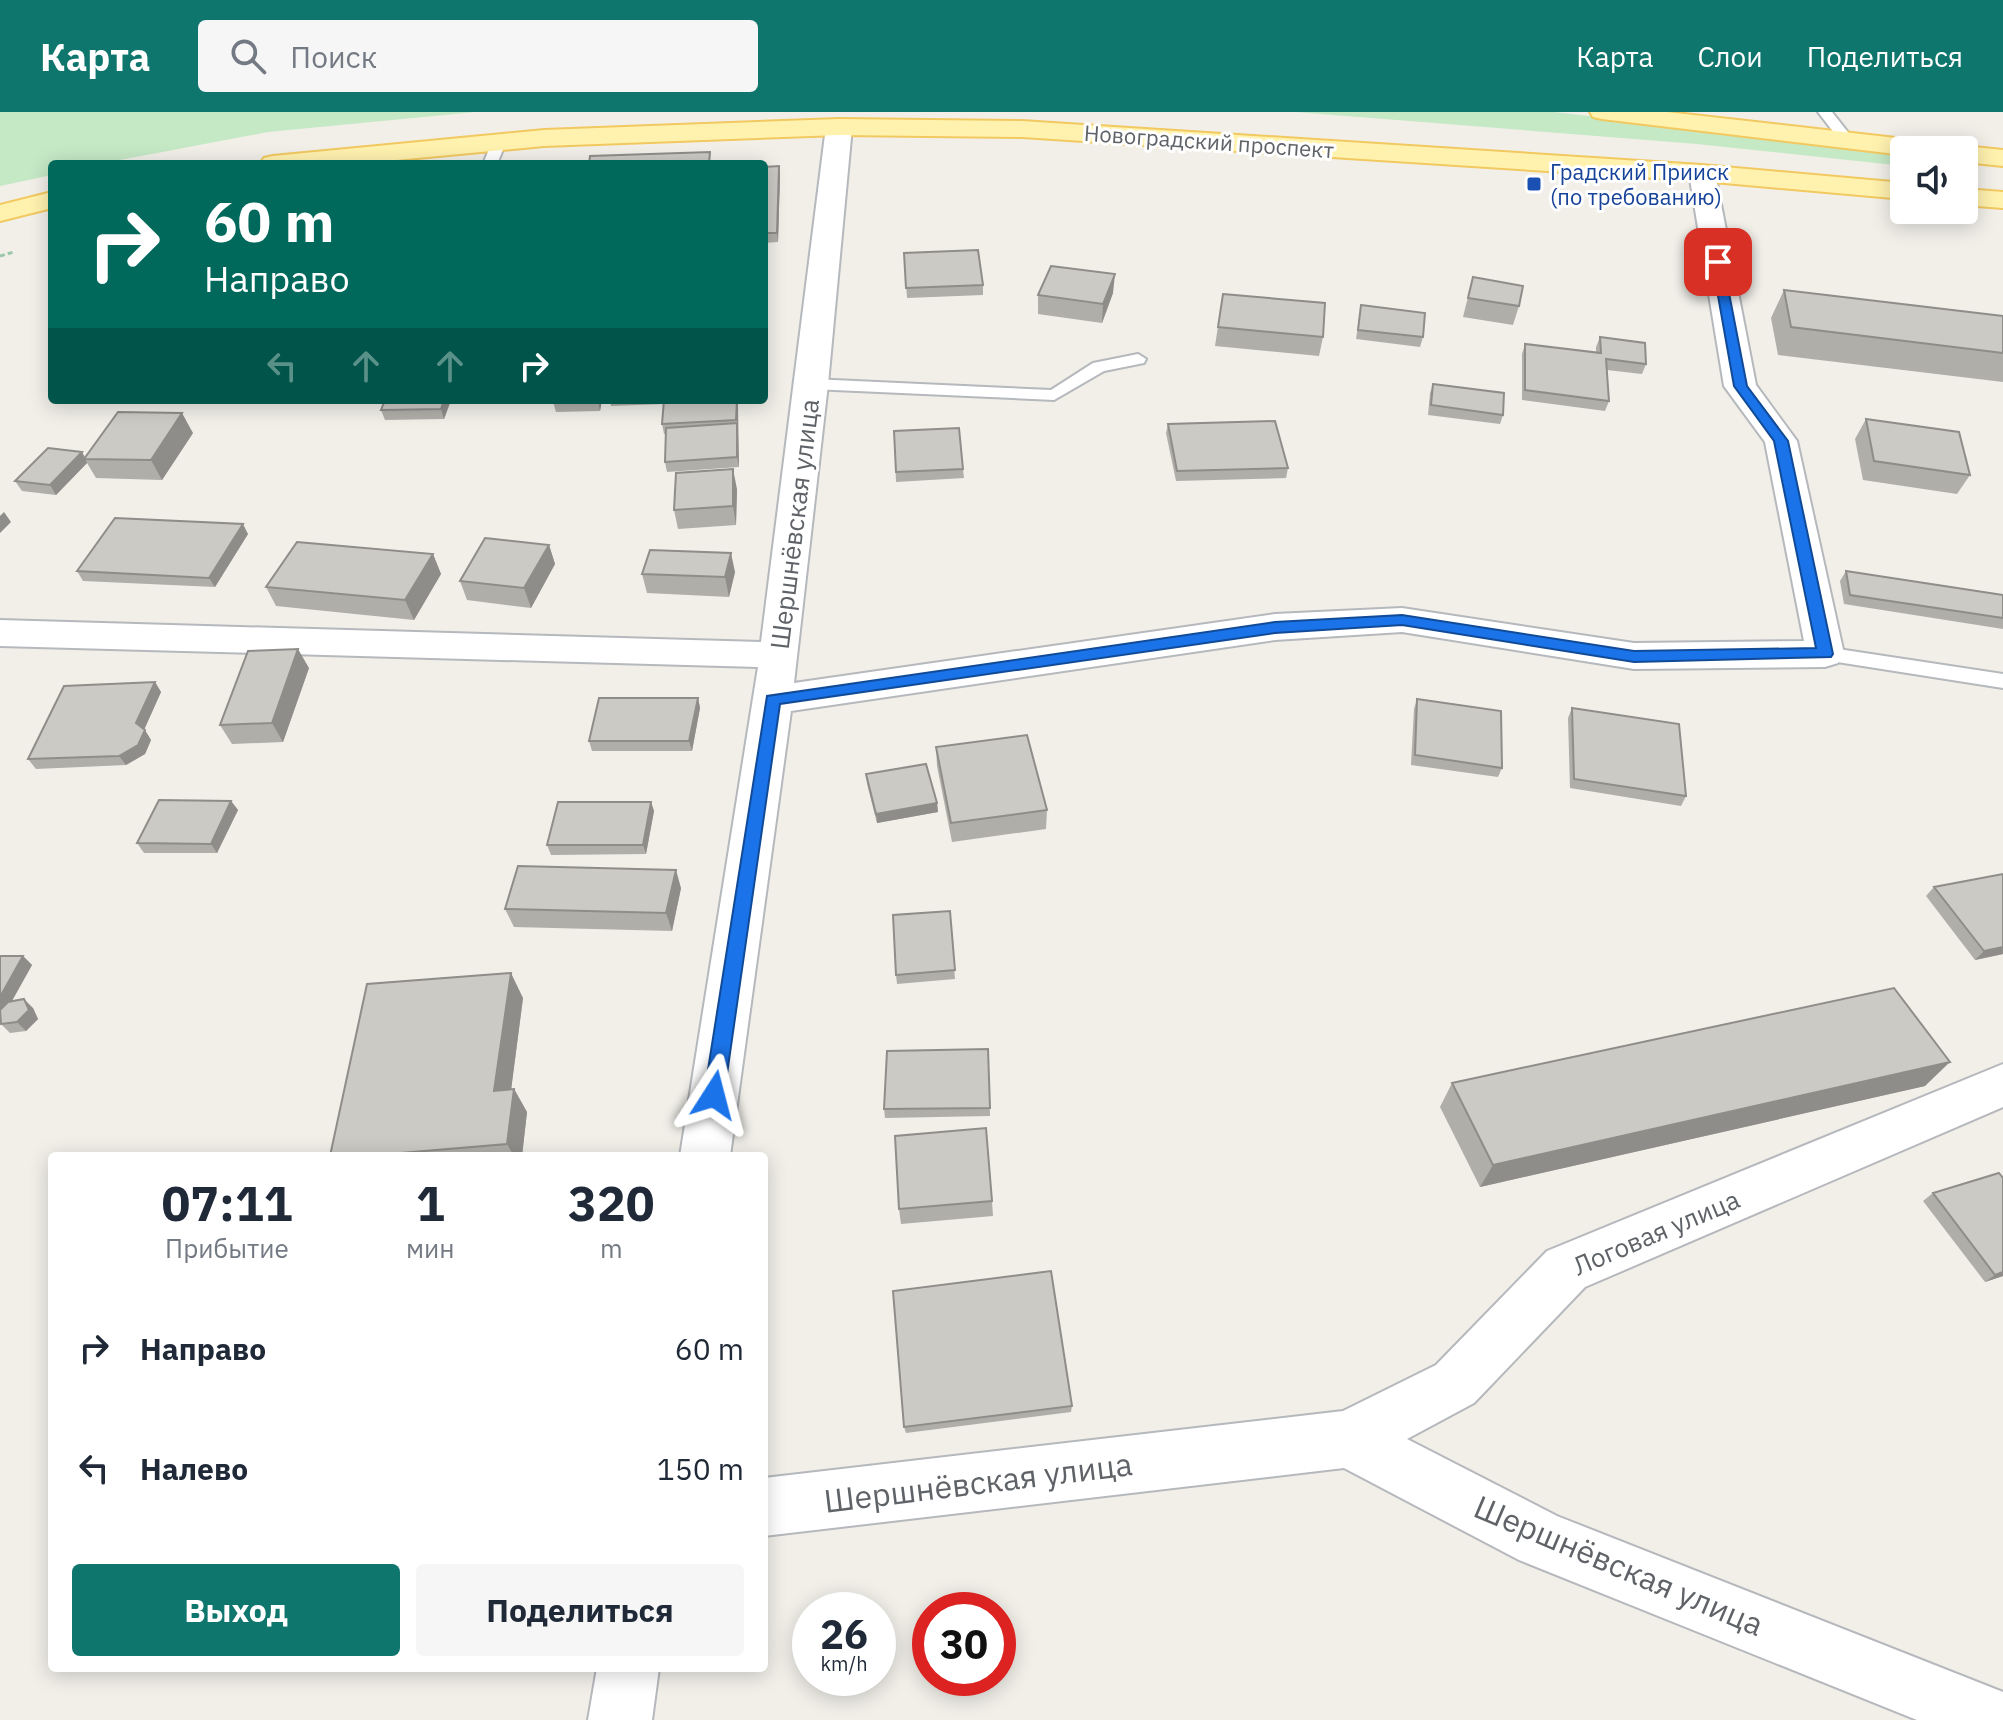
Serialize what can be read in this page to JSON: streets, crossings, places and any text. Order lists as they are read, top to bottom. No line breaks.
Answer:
{"streets":{"main road":["Новоградский проспект"],"street":["Шершнёвская улица","Логовая улица"]},"crossings":[["Новоградский проспект","Шершнёвская улица"],["Шершнёвская улица","Логовая улица"]],"places":{"transit":["Градский Прииск (по требованию)"]},"page":{"header":"Карта","search":"Поиск","nav":["Карта","Слои","Поделиться"],"turn":["60 m","Направо"],"eta":["07:11","Прибытие","1","мин","320","m"],"list":[{"name":"Направо","value":"60 m"},{"name":"Налево","value":"150 m"}],"buttons":["Выход","Поделиться"],"speed":"26 km/h","limit":"30"}}
